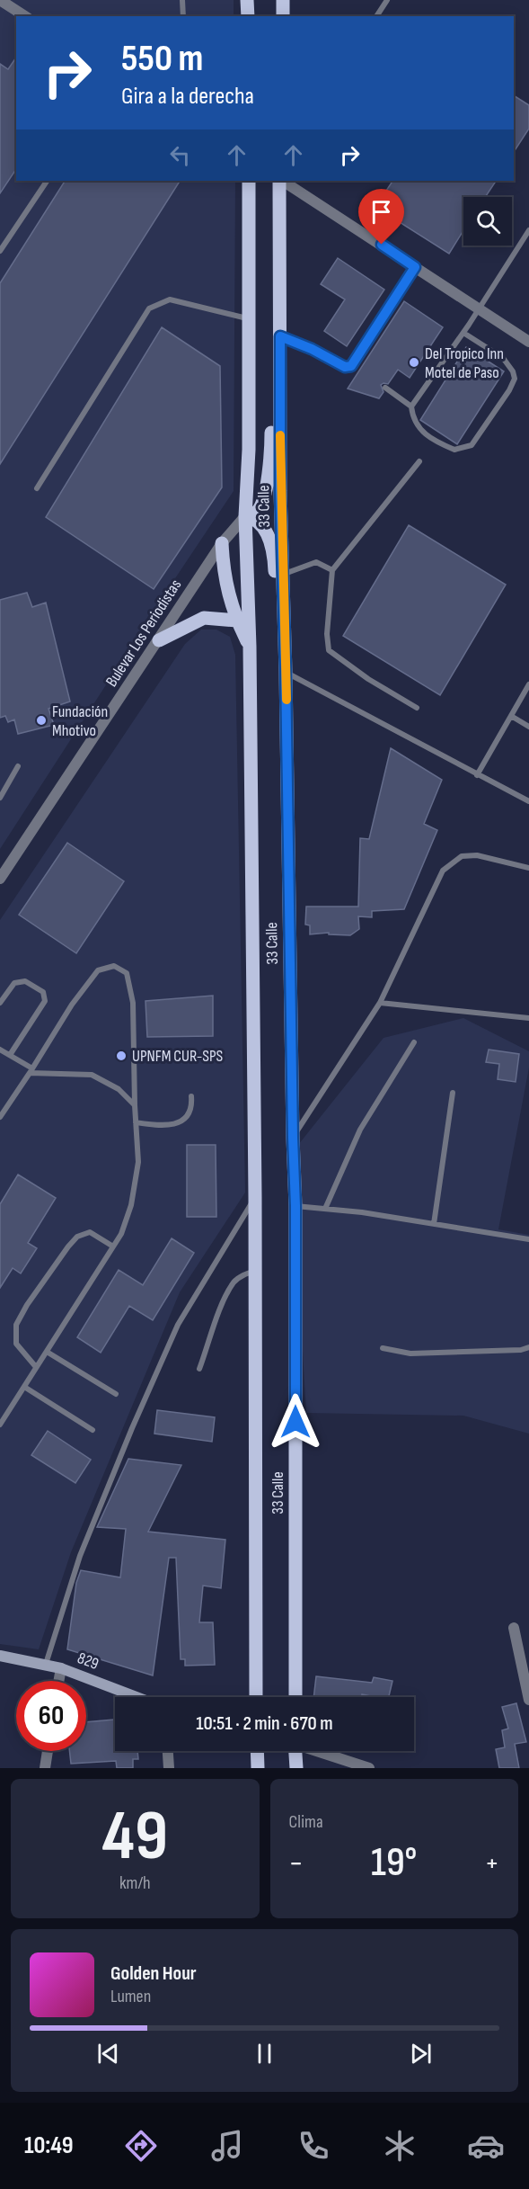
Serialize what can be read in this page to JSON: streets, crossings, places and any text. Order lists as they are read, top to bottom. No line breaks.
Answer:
{"streets":{"main road":["33 Calle"],"street":["Bulevar Los Periodistas","829"]},"crossings":[["33 Calle","Bulevar Los Periodistas"]],"places":["Del Tropico Inn Motel de Paso","Fundación Mhotivo","UPNFM CUR-SPS"],"page":{"turn":["550 m","Gira a la derecha"],"limit":"60","trip":"10:51 · 2 min · 670 m","tile":[["49","km/h"],"Clima"],"heat":["−","19°","+"],"song":["Golden Hour","Lumen"],"tabs":"10:49"}}
